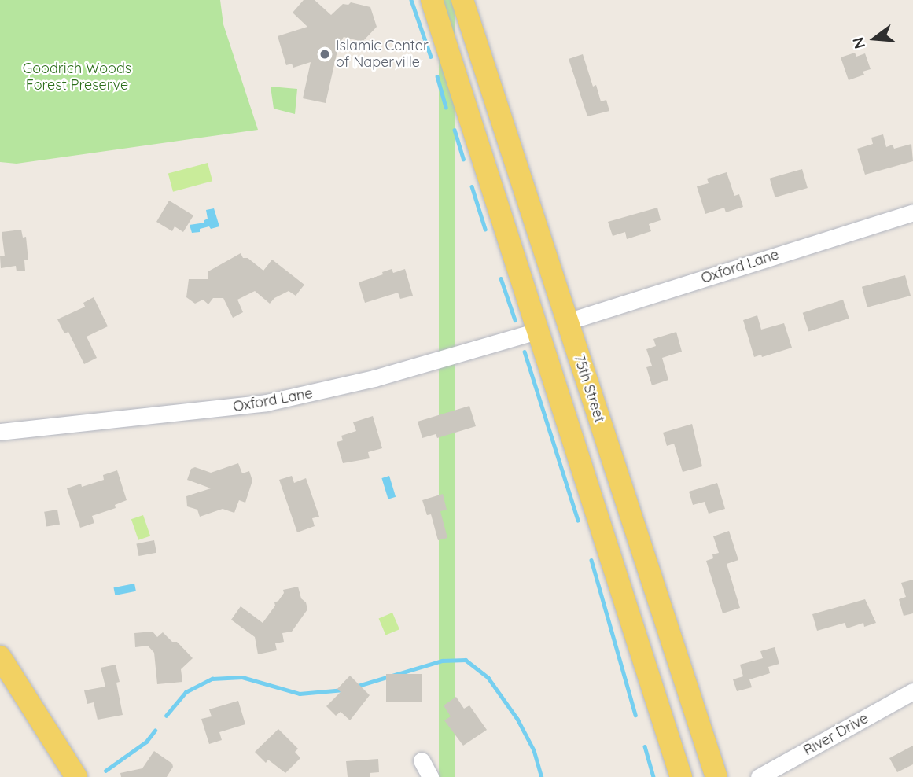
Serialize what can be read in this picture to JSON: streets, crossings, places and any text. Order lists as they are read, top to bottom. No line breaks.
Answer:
{"streets":{"main road":["75th Street"],"street":["Oxford Lane","River Drive"]},"crossings":[["Oxford Lane","75th Street"]],"parks":["Goodrich Woods Forest Preserve"],"places":["Islamic Center of Naperville"],"north":"left"}
